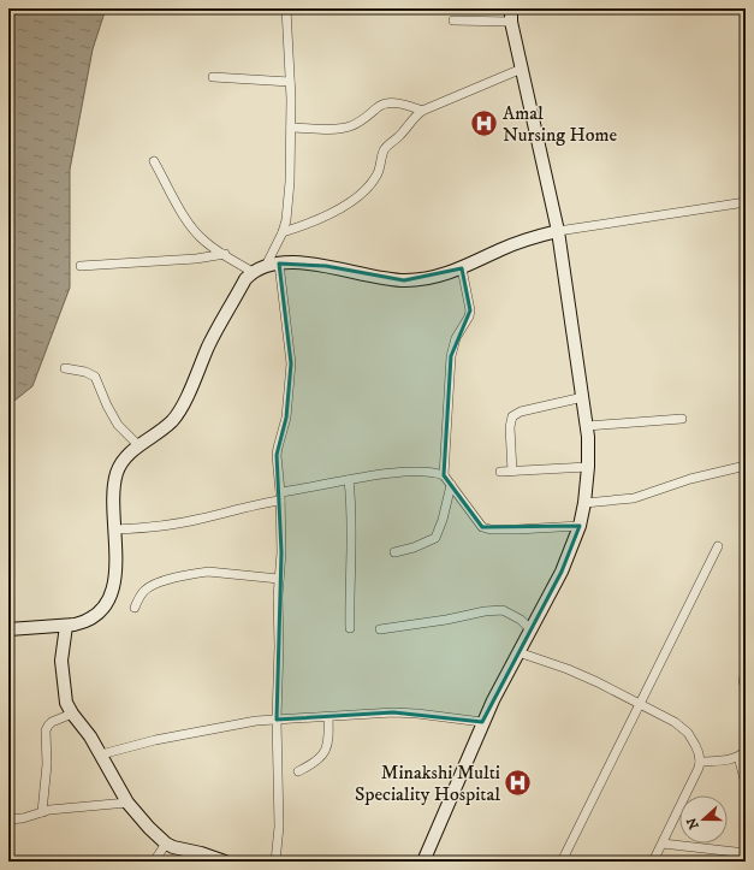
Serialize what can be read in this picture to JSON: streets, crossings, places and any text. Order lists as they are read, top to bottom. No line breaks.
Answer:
{"places":{"hospital":["Amal Nursing Home","Minakshi Multi Speciality Hospital"]},"north":"left"}
